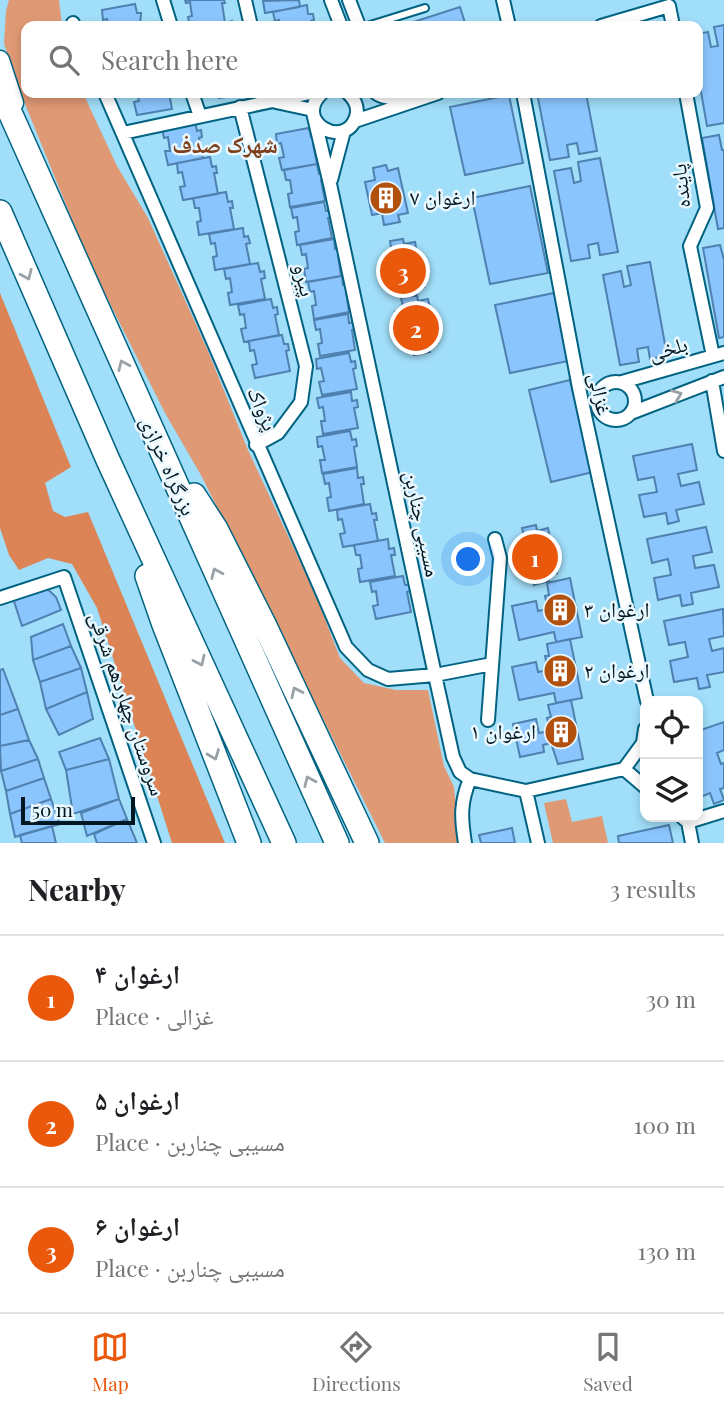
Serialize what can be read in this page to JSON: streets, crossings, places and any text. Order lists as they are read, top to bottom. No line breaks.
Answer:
{"streets":{"highway":["بزرگراه خرازی"],"street":["پاینده","پیرو","بلخی","غزالی","پژواک","مسیبی چناربن","سروستان چهاردهم شرقی"]},"crossings":[["پاینده","بلخی"],["پیرو","پژواک"],["پژواک","مسیبی چناربن"]],"districts":["شهرک صدف"],"places":{"building":["ارغوان ۷","ارغوان ۳","ارغوان ۲","ارغوان ۱"]},"scale_bar":"50 m","page":{"search":"Search here","pins":["3","2","1"],"scale":"50 m","heading":["Nearby","3 results"],"list":[{"mark":"1","name":"ارغوان ۴","note":"Place · غزالی","value":"30 m"},{"mark":"2","name":"ارغوان ۵","note":"Place · مسیبی چناربن","value":"100 m"},{"mark":"3","name":"ارغوان ۶","note":"Place · مسیبی چناربن","value":"130 m"}],"nav":["Map","Directions","Saved"]}}
